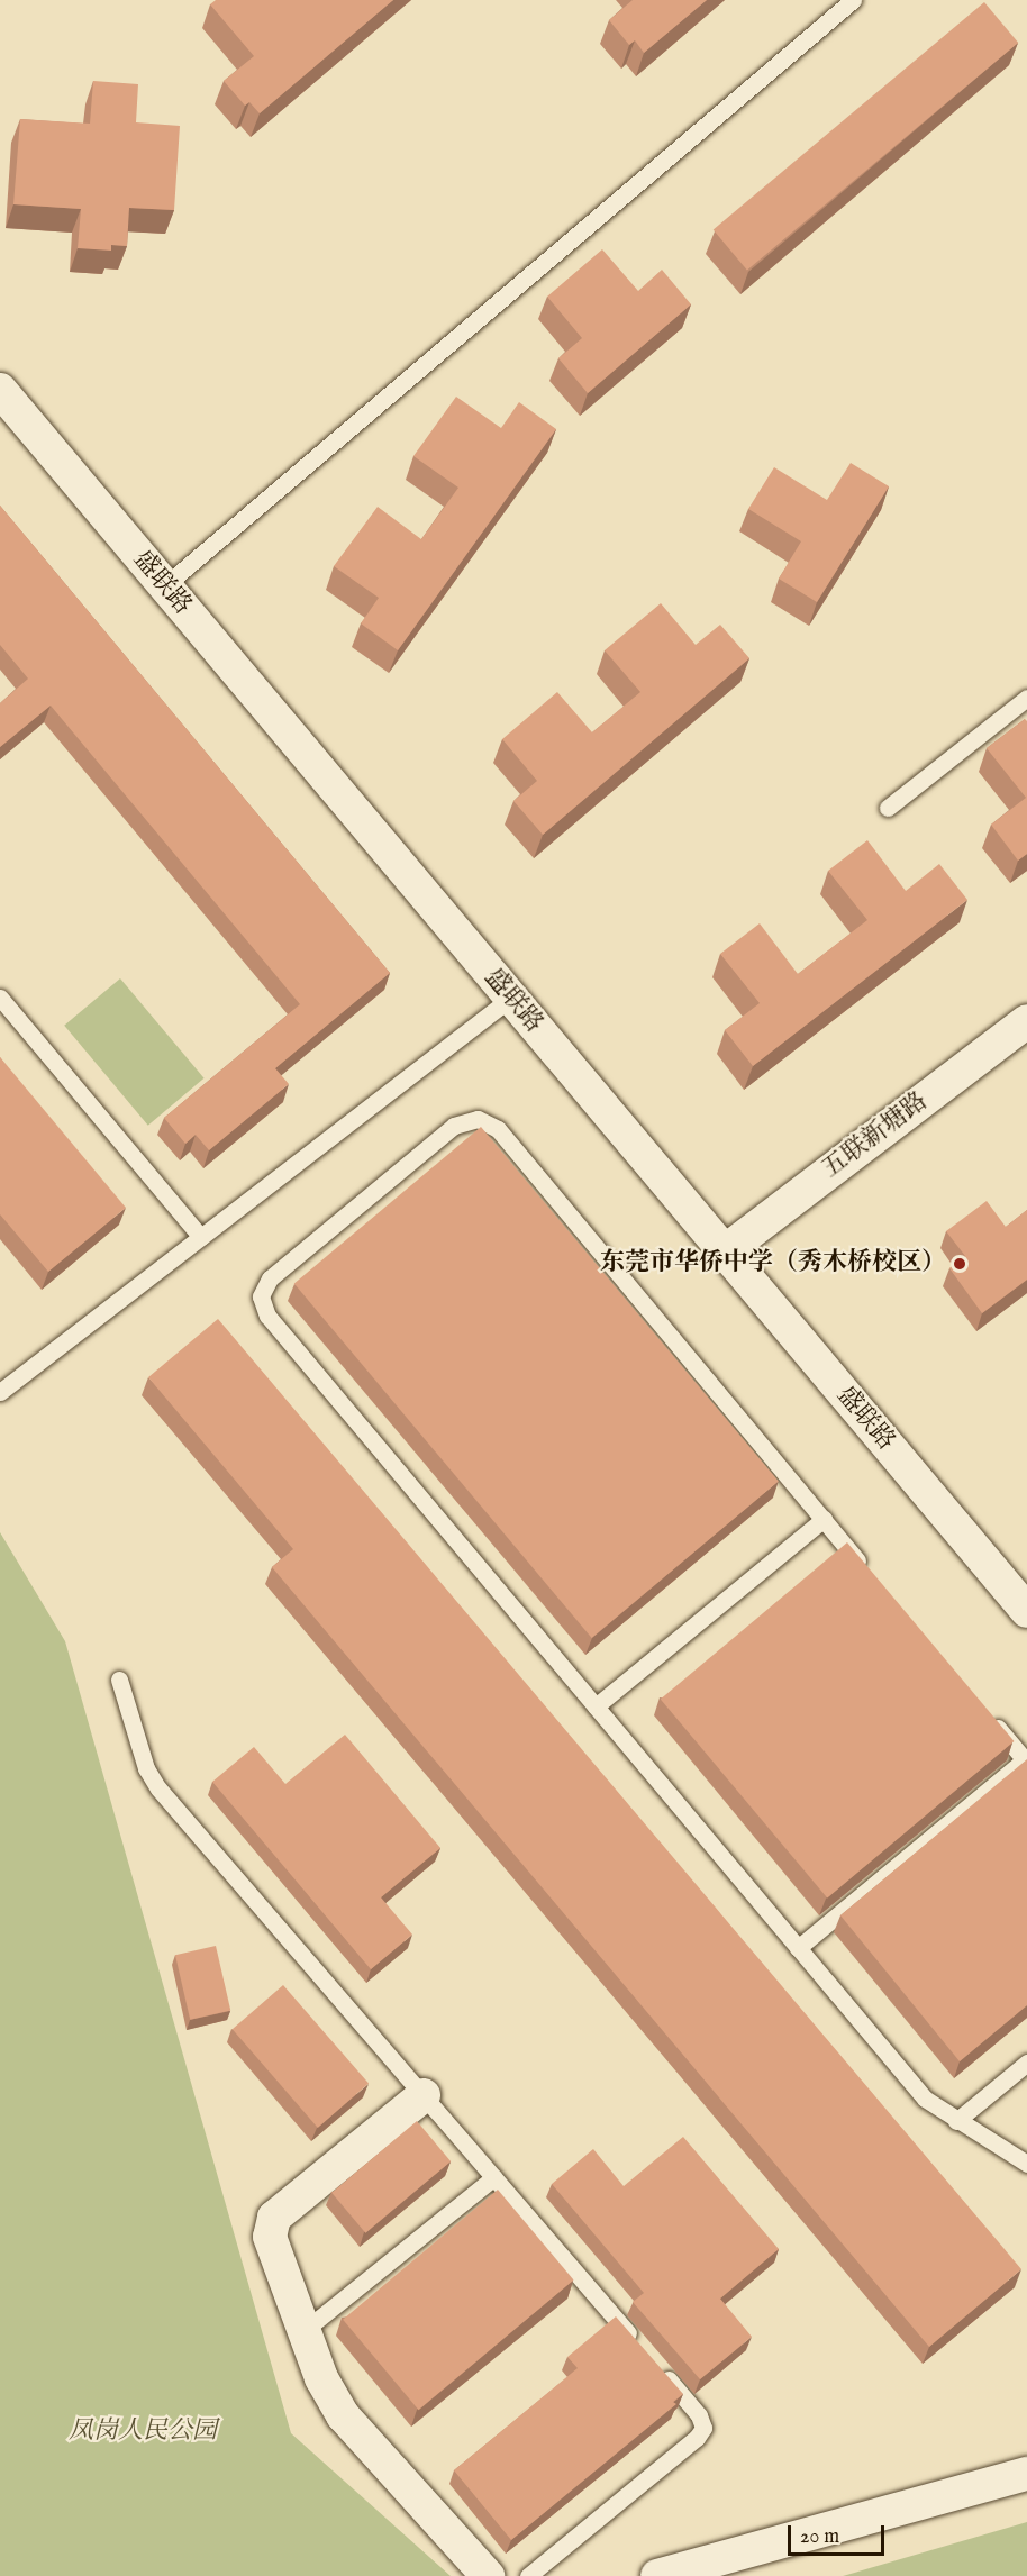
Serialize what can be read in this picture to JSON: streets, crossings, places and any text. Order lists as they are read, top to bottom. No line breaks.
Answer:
{"streets":{"street":["盛联路","五联新塘路"]},"crossings":[["盛联路","五联新塘路"]],"parks":["凤岗人民公园"],"places":["东莞市华侨中学（秀木桥校区）"],"scale_bar":"20 m"}
